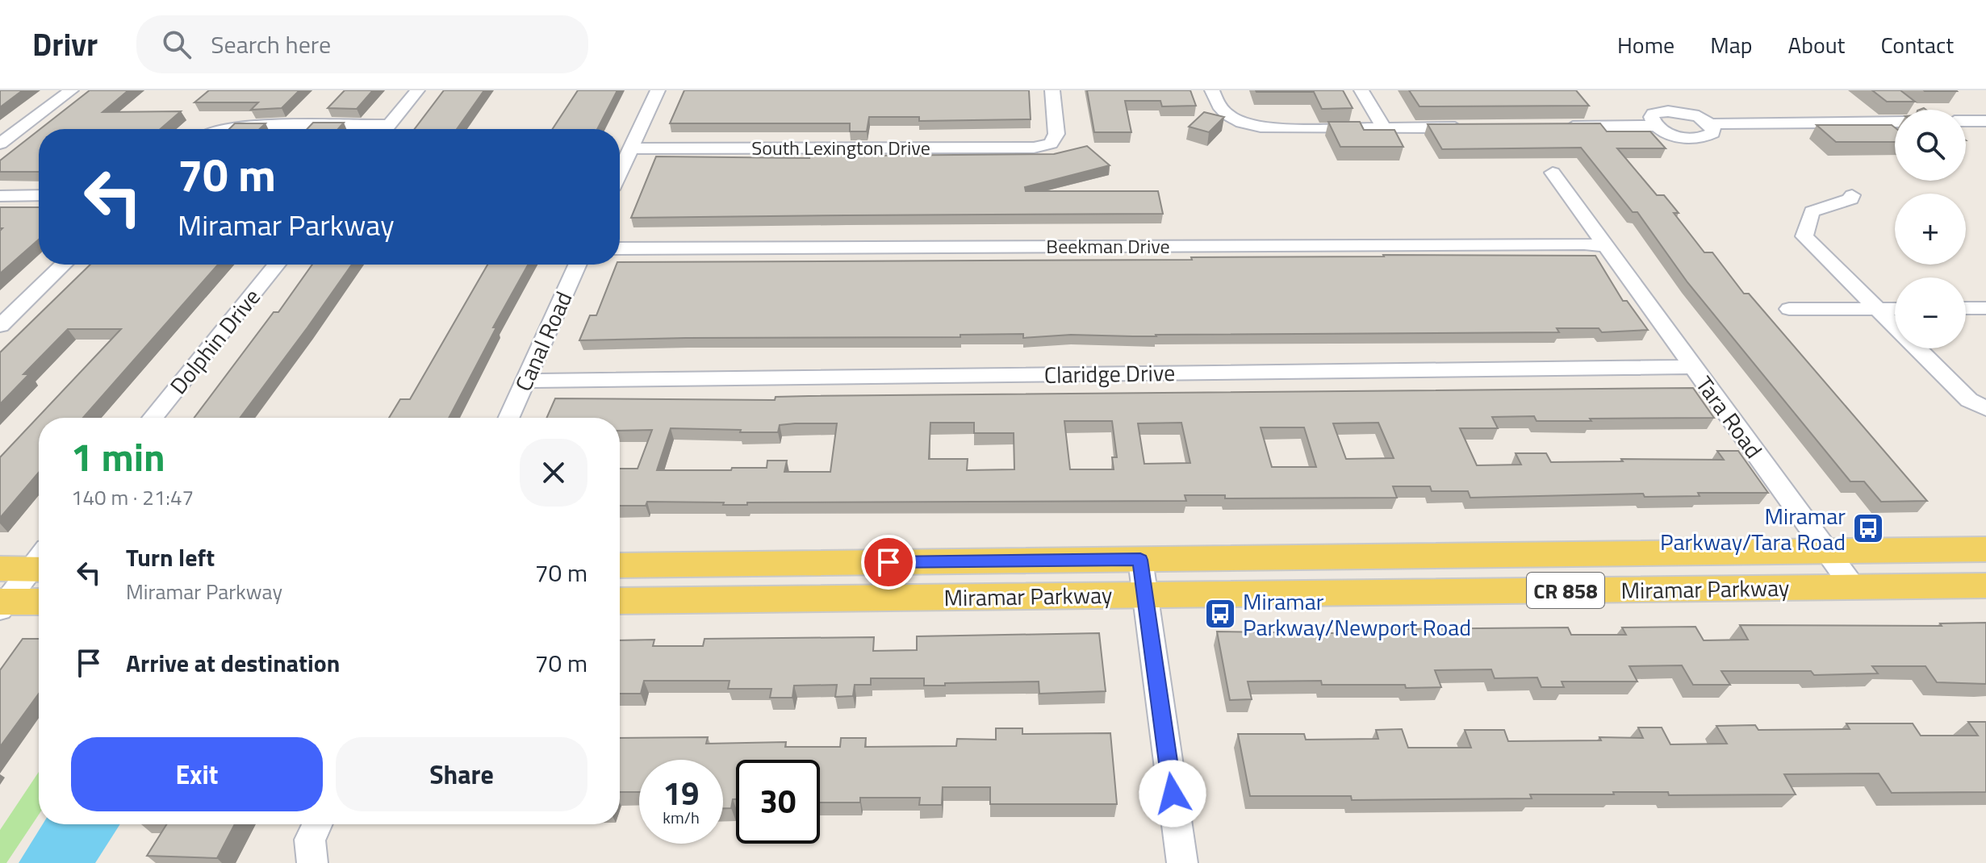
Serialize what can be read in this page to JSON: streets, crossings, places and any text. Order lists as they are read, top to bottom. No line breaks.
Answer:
{"streets":{"main road":["Miramar Parkway","CR 858"],"street":["South Lexington Drive","Beekman Drive","Dolphin Drive","Canal Road","Claridge Drive","Tara Road"]},"crossings":[["Beekman Drive","Tara Road"],["Canal Road","Claridge Drive"],["Claridge Drive","Tara Road"],["Tara Road","Miramar Parkway"]],"places":{"bus stop":["Miramar Parkway/Tara Road","Miramar Parkway/Newport Road"]},"page":{"header":"Drivr","search":"Search here","nav":["Home","Map","About","Contact"],"map_buttons":["+","−"],"turn":["70 m","Miramar Parkway"],"heading":["1 min","140 m · 21:47"],"list":[{"name":"Turn left","note":"Miramar Parkway","value":"70 m"},{"name":"Arrive at destination","value":"70 m"}],"buttons":["Exit","Share"],"speed":"19 km/h","limit":"30"}}
